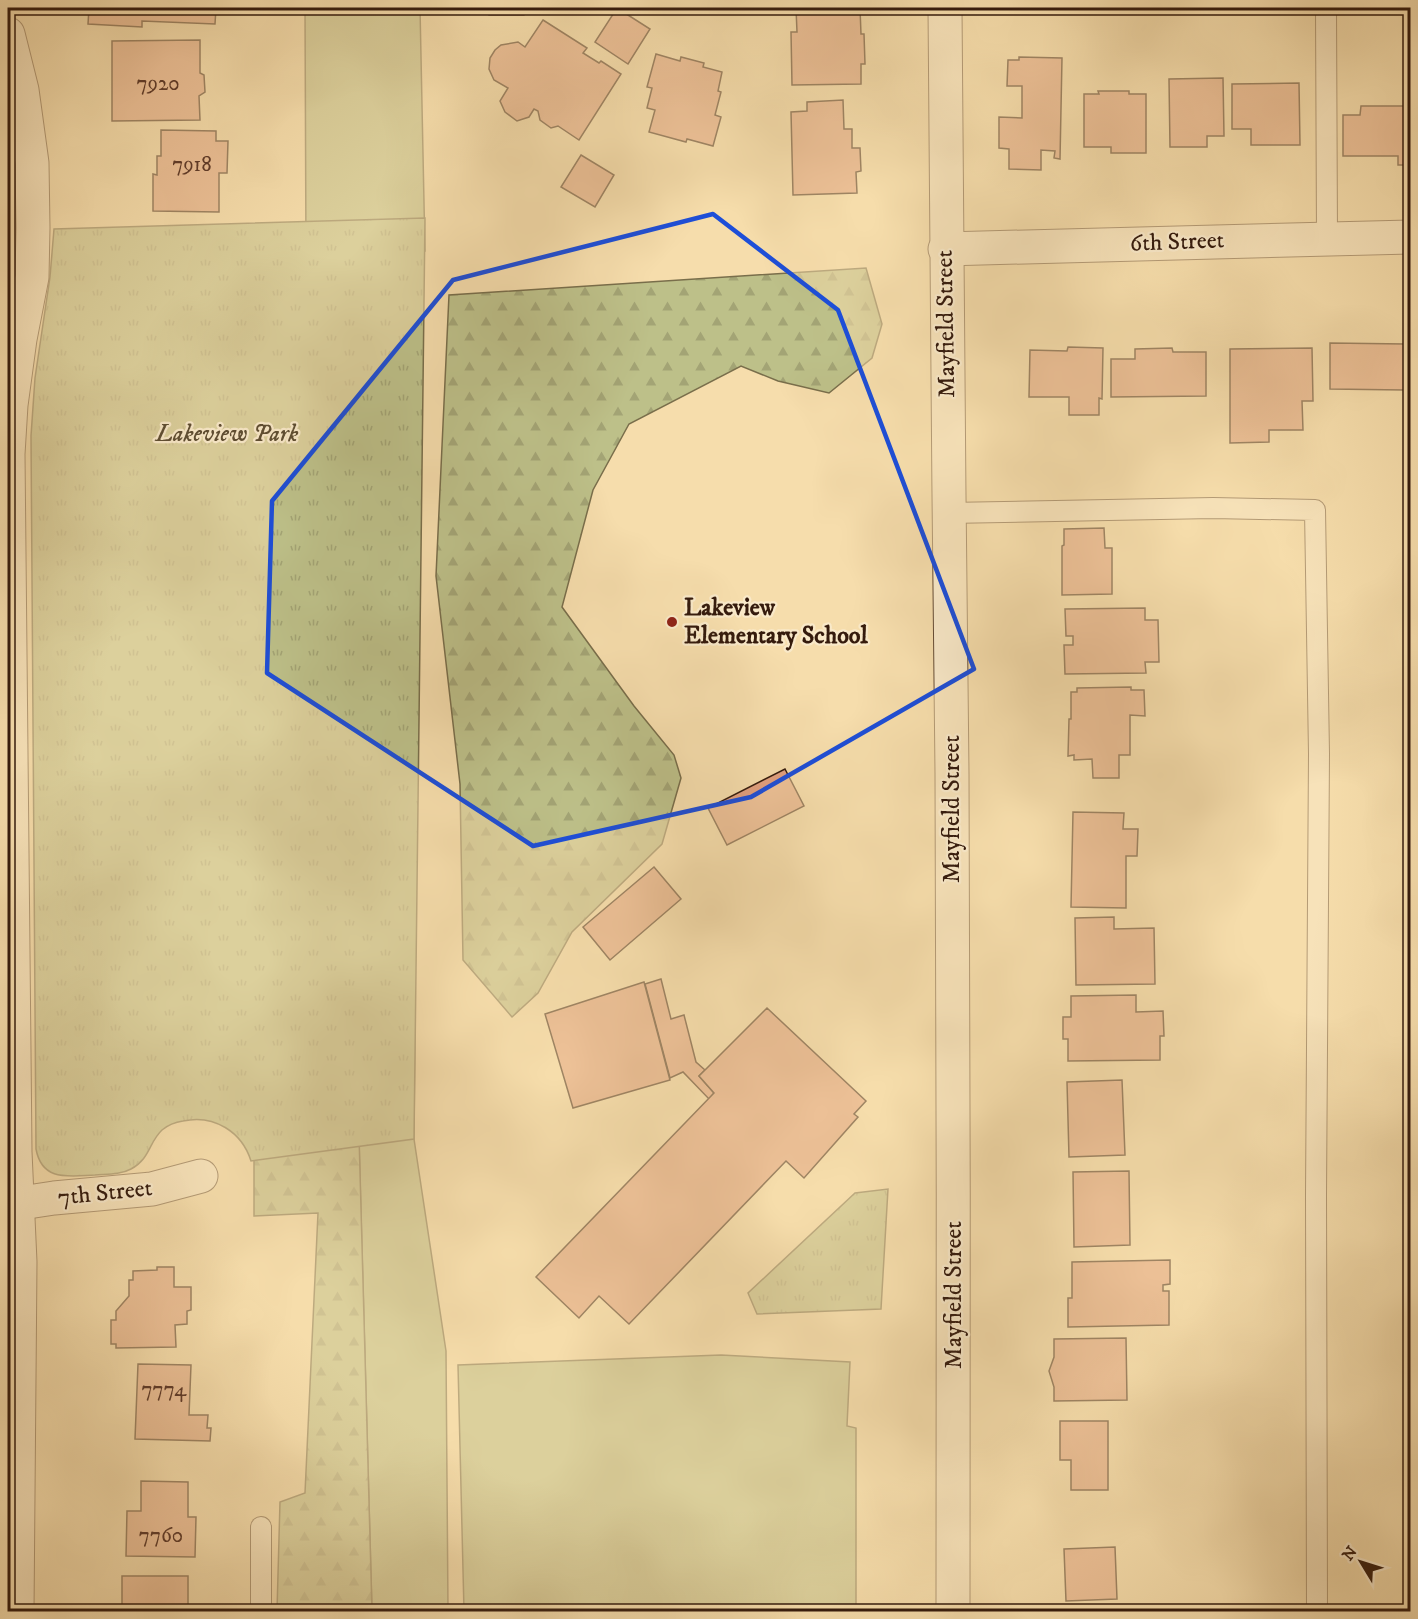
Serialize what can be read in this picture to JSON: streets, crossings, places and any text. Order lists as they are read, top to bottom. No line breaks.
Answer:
{"streets":{"street":["6th Street","Mayfield Street","7th Street"]},"crossings":[["6th Street","Mayfield Street"]],"parks":["Lakeview Park"],"places":["Lakeview Elementary School"],"house_numbers":["7920","7918","7774","7760"],"north":"top left"}
